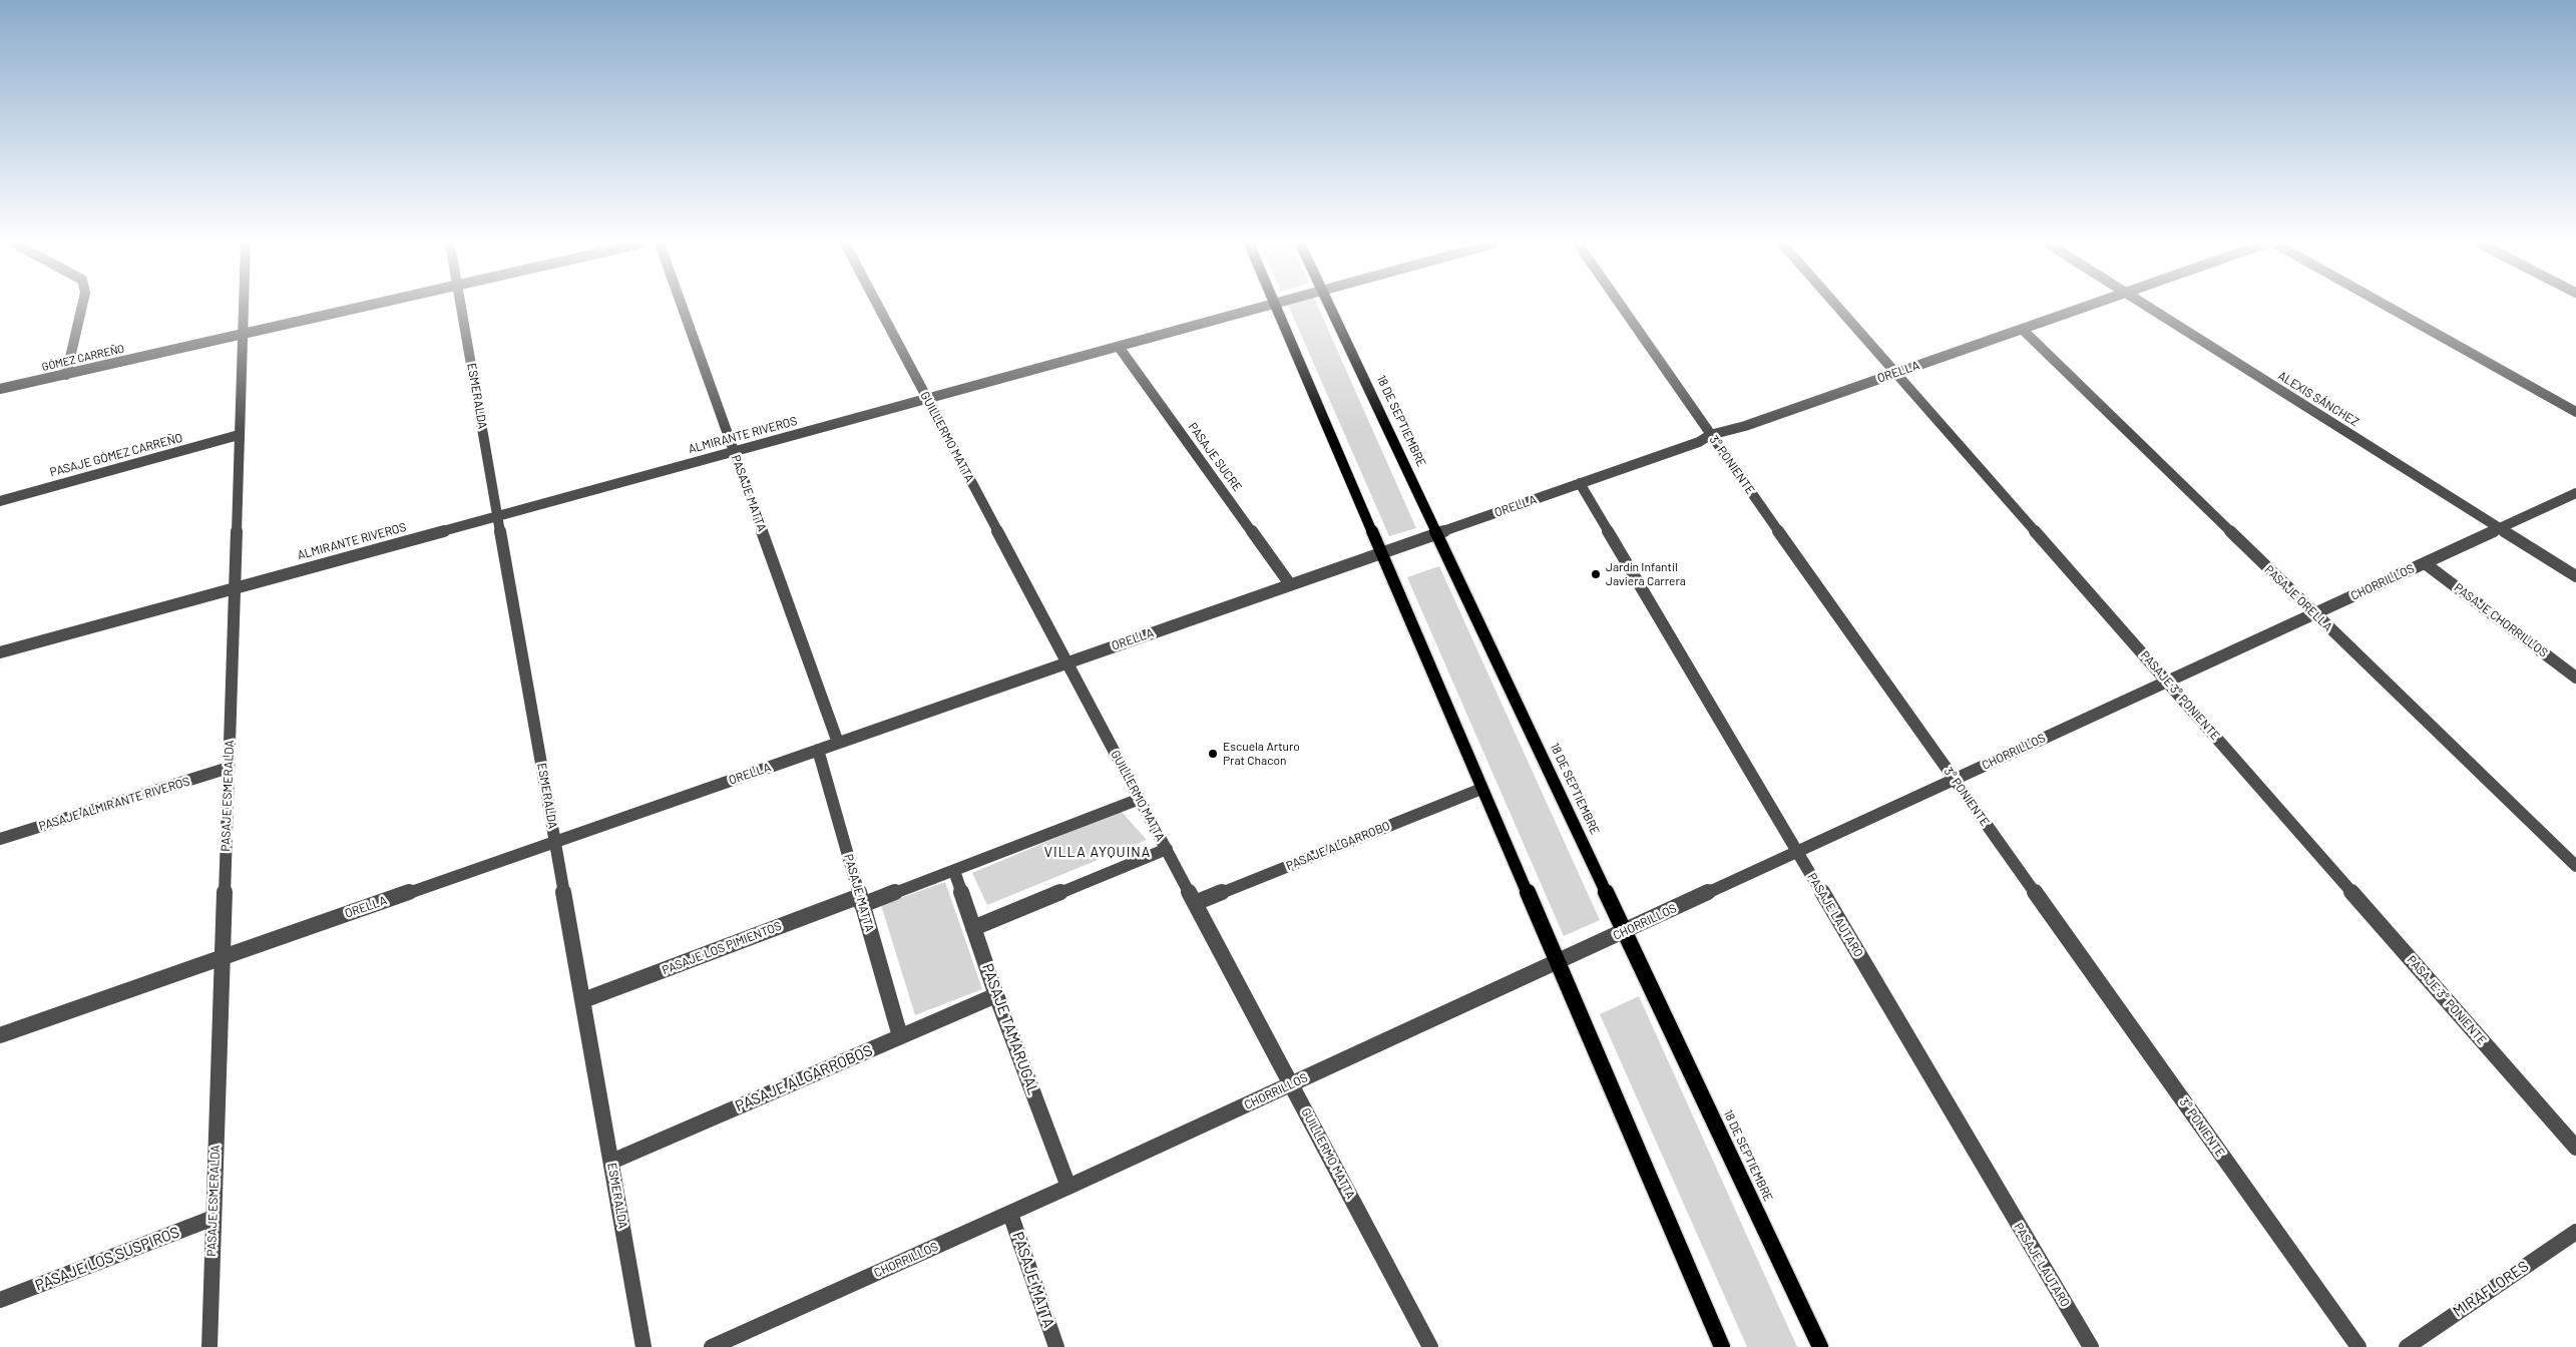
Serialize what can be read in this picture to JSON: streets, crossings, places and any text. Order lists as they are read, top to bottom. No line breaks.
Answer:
{"streets":{"main road":["18 DE SEPTIEMBRE"],"street":["GÓMEZ CARREÑO","ORELLA","ESMERALDA","ALEXIS SÁNCHEZ","ALMIRANTE RIVEROS","GUILLERMO MATTA","PASAJE GÓMEZ CARREÑO","PASAJE SUCRE","3° PONIENTE","PASAJE MATTA","CHORRILLOS","PASAJE ORELLA","PASAJE CHORRILLOS","PASAJE 3° PONIENTE","PASAJE ESMERALDA","PASAJE ALMIRANTE RIVEROS","PASAJE ALGARROBO","PASAJE LAUTARO","PASAJE LOS PIMIENTOS","PASAJE TAMARUGAL","PASAJE ALGARROBOS","PASAJE LOS SUSPIROS","MIRAFLORES"]},"crossings":[["GÓMEZ CARREÑO","PASAJE ESMERALDA"],["ORELLA","ESMERALDA"],["ORELLA","18 DE SEPTIEMBRE"],["ORELLA","GUILLERMO MATTA"],["ORELLA","PASAJE SUCRE"],["ORELLA","3° PONIENTE"],["ORELLA","PASAJE MATTA"],["ORELLA","PASAJE ORELLA"],["ORELLA","PASAJE 3° PONIENTE"],["ORELLA","PASAJE ESMERALDA"],["ORELLA","PASAJE LAUTARO"],["ESMERALDA","ALMIRANTE RIVEROS"],["ESMERALDA","PASAJE LOS PIMIENTOS"],["ESMERALDA","PASAJE ALGARROBOS"],["ALEXIS SÁNCHEZ","CHORRILLOS"],["18 DE SEPTIEMBRE","CHORRILLOS"],["ALMIRANTE RIVEROS","GUILLERMO MATTA"],["ALMIRANTE RIVEROS","PASAJE SUCRE"],["ALMIRANTE RIVEROS","PASAJE MATTA"],["ALMIRANTE RIVEROS","PASAJE ESMERALDA"],["GUILLERMO MATTA","CHORRILLOS"],["GUILLERMO MATTA","PASAJE ALGARROBO"],["PASAJE GÓMEZ CARREÑO","PASAJE ESMERALDA"],["3° PONIENTE","CHORRILLOS"],["PASAJE MATTA","CHORRILLOS"],["PASAJE MATTA","PASAJE LOS PIMIENTOS"],["PASAJE MATTA","PASAJE ALGARROBOS"],["CHORRILLOS","PASAJE ORELLA"],["CHORRILLOS","PASAJE CHORRILLOS"],["CHORRILLOS","PASAJE 3° PONIENTE"],["CHORRILLOS","PASAJE LAUTARO"],["CHORRILLOS","PASAJE TAMARUGAL"],["PASAJE ESMERALDA","PASAJE ALMIRANTE RIVEROS"],["PASAJE ESMERALDA","PASAJE LOS SUSPIROS"],["PASAJE TAMARUGAL","PASAJE ALGARROBOS"]],"districts":["VILLA AYQUINA"],"places":["Jardín Infantil Javiera Carrera","Escuela Arturo Prat Chacon"]}
